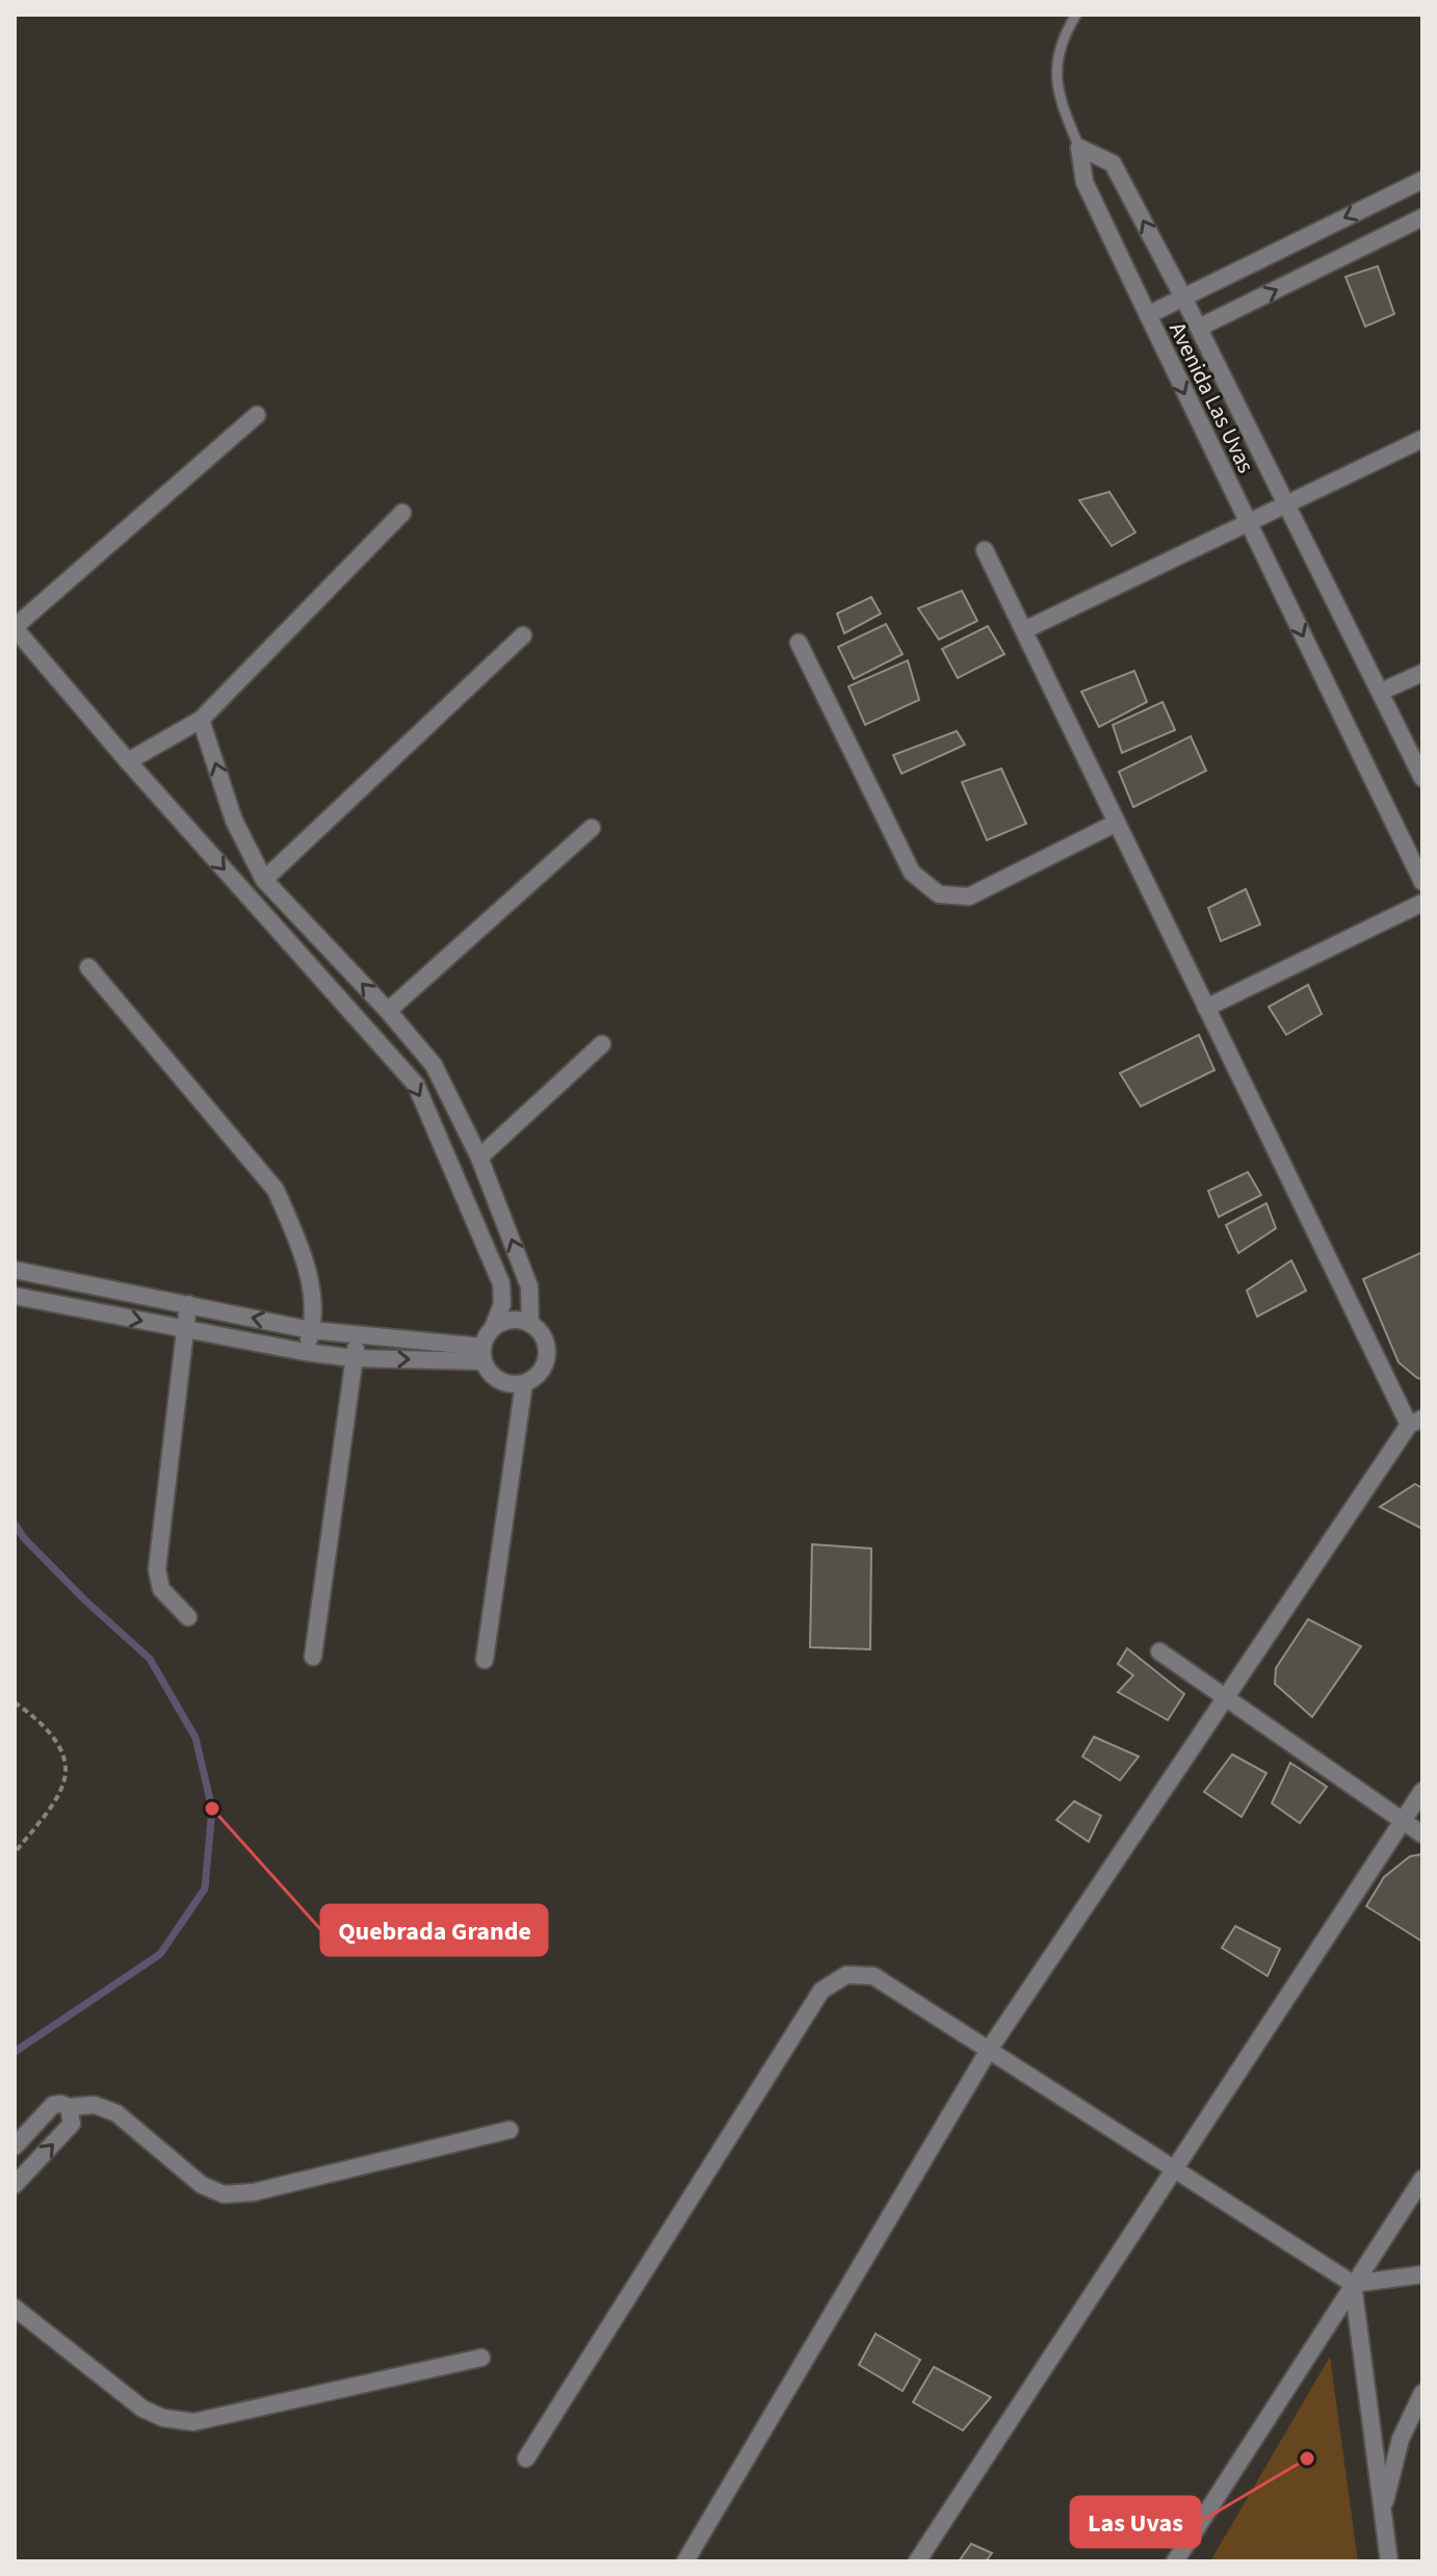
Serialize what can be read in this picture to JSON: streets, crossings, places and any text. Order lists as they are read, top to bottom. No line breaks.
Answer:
{"streets":{"street":["Avenida Las Uvas"]},"places":["Quebrada Grande","Las Uvas"]}
